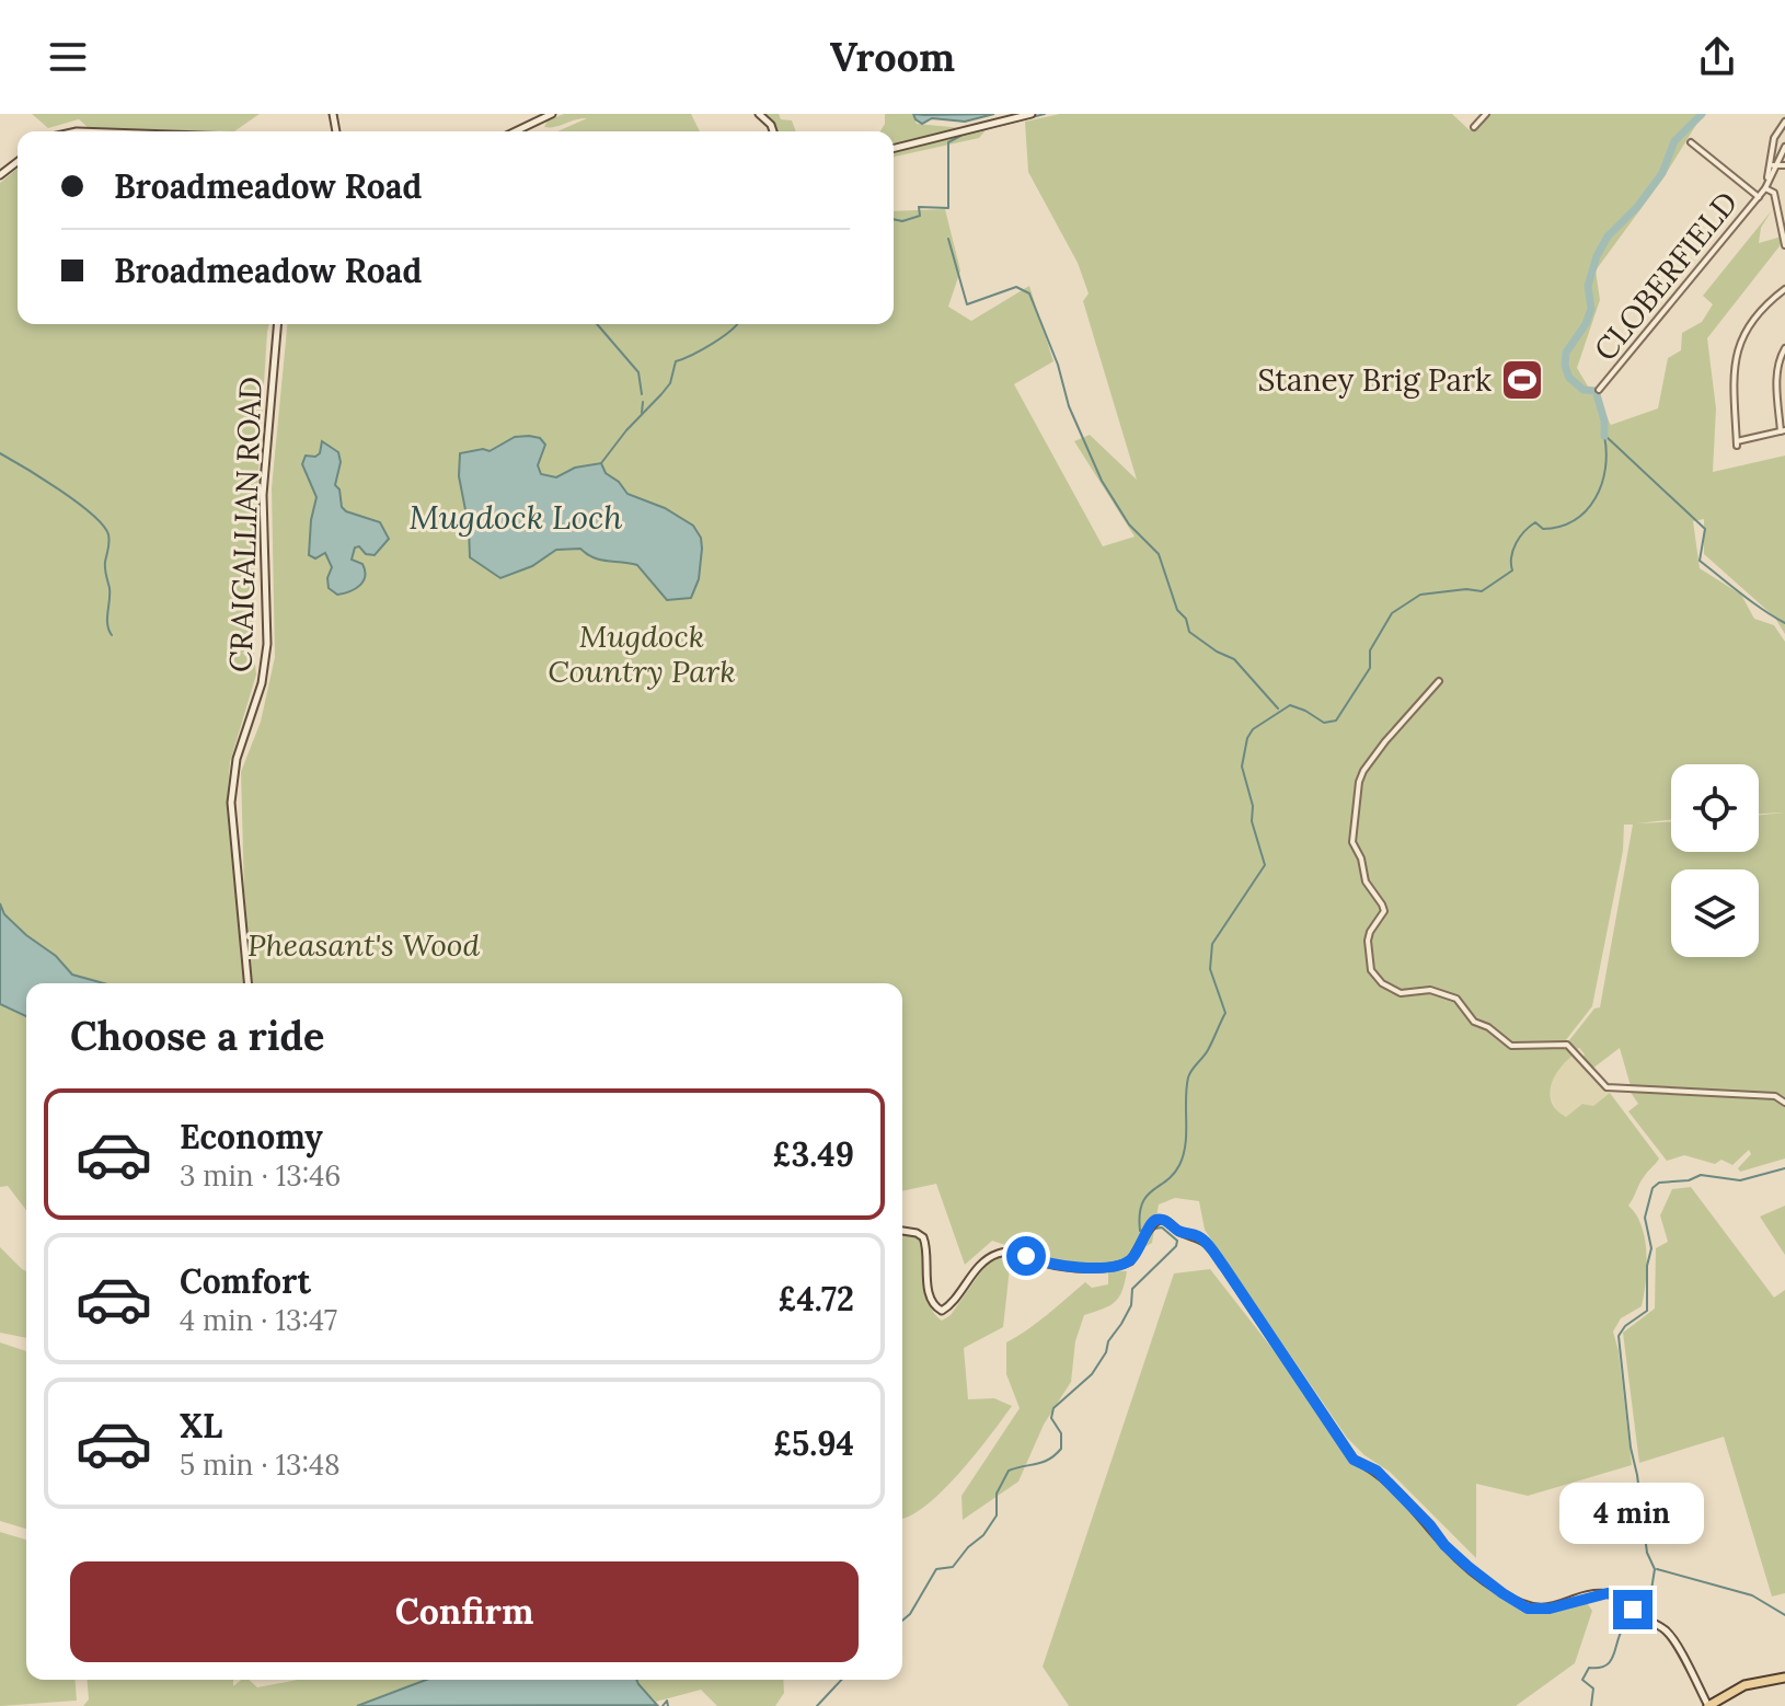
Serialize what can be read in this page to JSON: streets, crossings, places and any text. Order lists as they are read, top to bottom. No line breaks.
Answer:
{"streets":{"street":["CLOBERFIELD","CRAIGALLIAN ROAD"]},"water":["Mugdock Loch"],"parks":["Mugdock Country Park","Pheasant's Wood"],"places":{"sports":["Staney Brig Park"]},"page":{"header":"Vroom","banner":["Broadmeadow Road","Broadmeadow Road"],"heading":"Choose a ride","list":[{"name":"Economy","note":"3 min · 13:46","value":"£3.49"},{"name":"Comfort","note":"4 min · 13:47","value":"£4.72"},{"name":"XL","note":"5 min · 13:48","value":"£5.94"}],"bubble":"4 min","buttons":"Confirm"}}
